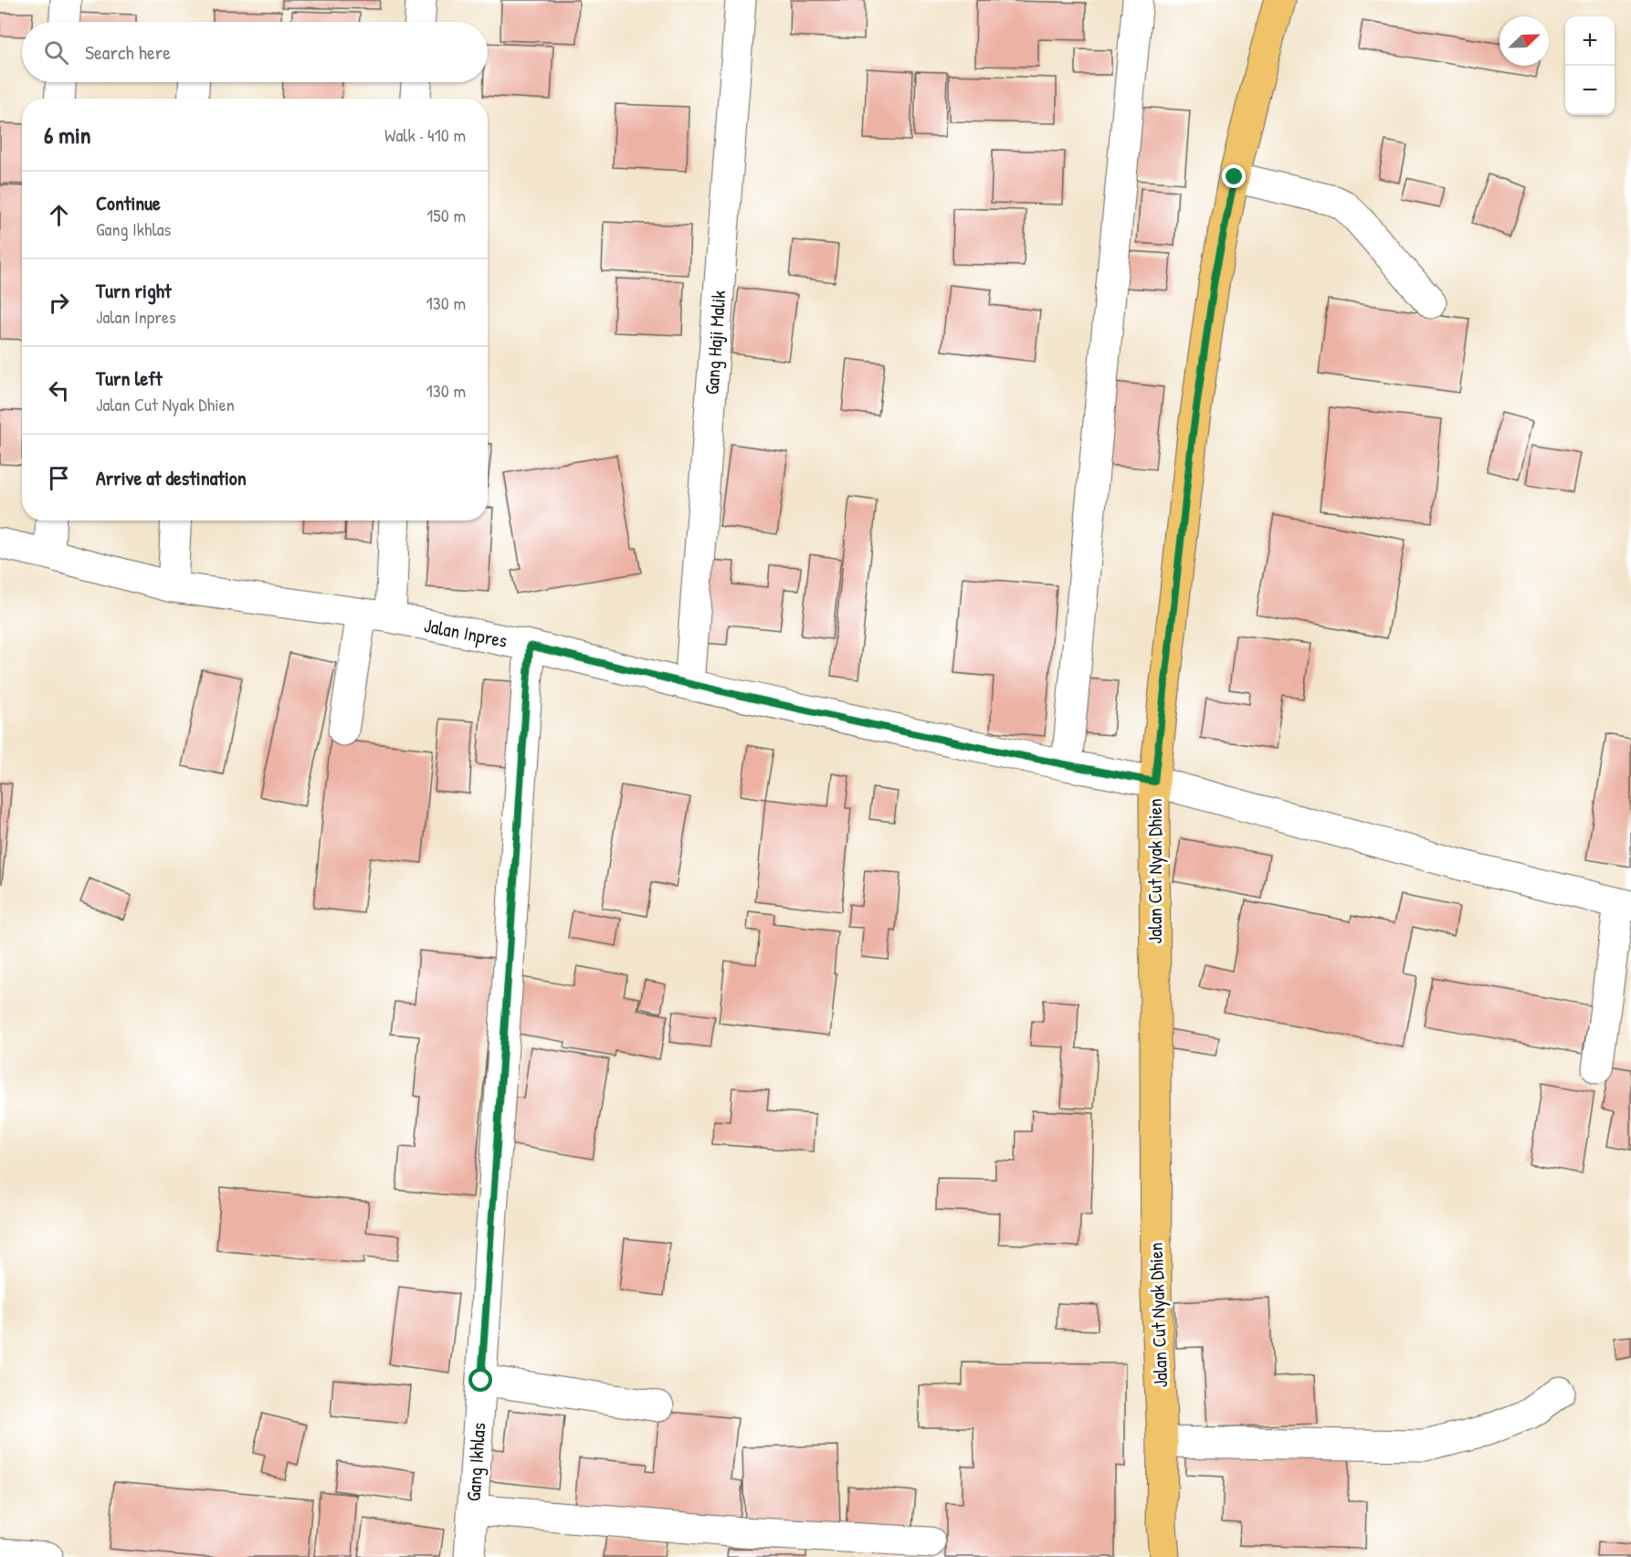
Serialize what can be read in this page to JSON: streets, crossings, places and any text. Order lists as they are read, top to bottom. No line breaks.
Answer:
{"streets":{"main road":["Jalan Cut Nyak Dhien"],"street":["Gang Haji Malik","Jalan Inpres","Gang Ikhlas"]},"crossings":[["Gang Haji Malik","Jalan Inpres"],["Jalan Inpres","Jalan Cut Nyak Dhien"],["Jalan Inpres","Gang Ikhlas"]],"north":"top right","page":{"map_buttons":["+","−"],"search":"Search here","heading":["6 min","Walk · 410 m"],"list":[["Continue","Gang Ikhlas","150 m"],["Turn right","Jalan Inpres","130 m"],["Turn left","Jalan Cut Nyak Dhien","130 m"],"Arrive at destination"]}}
